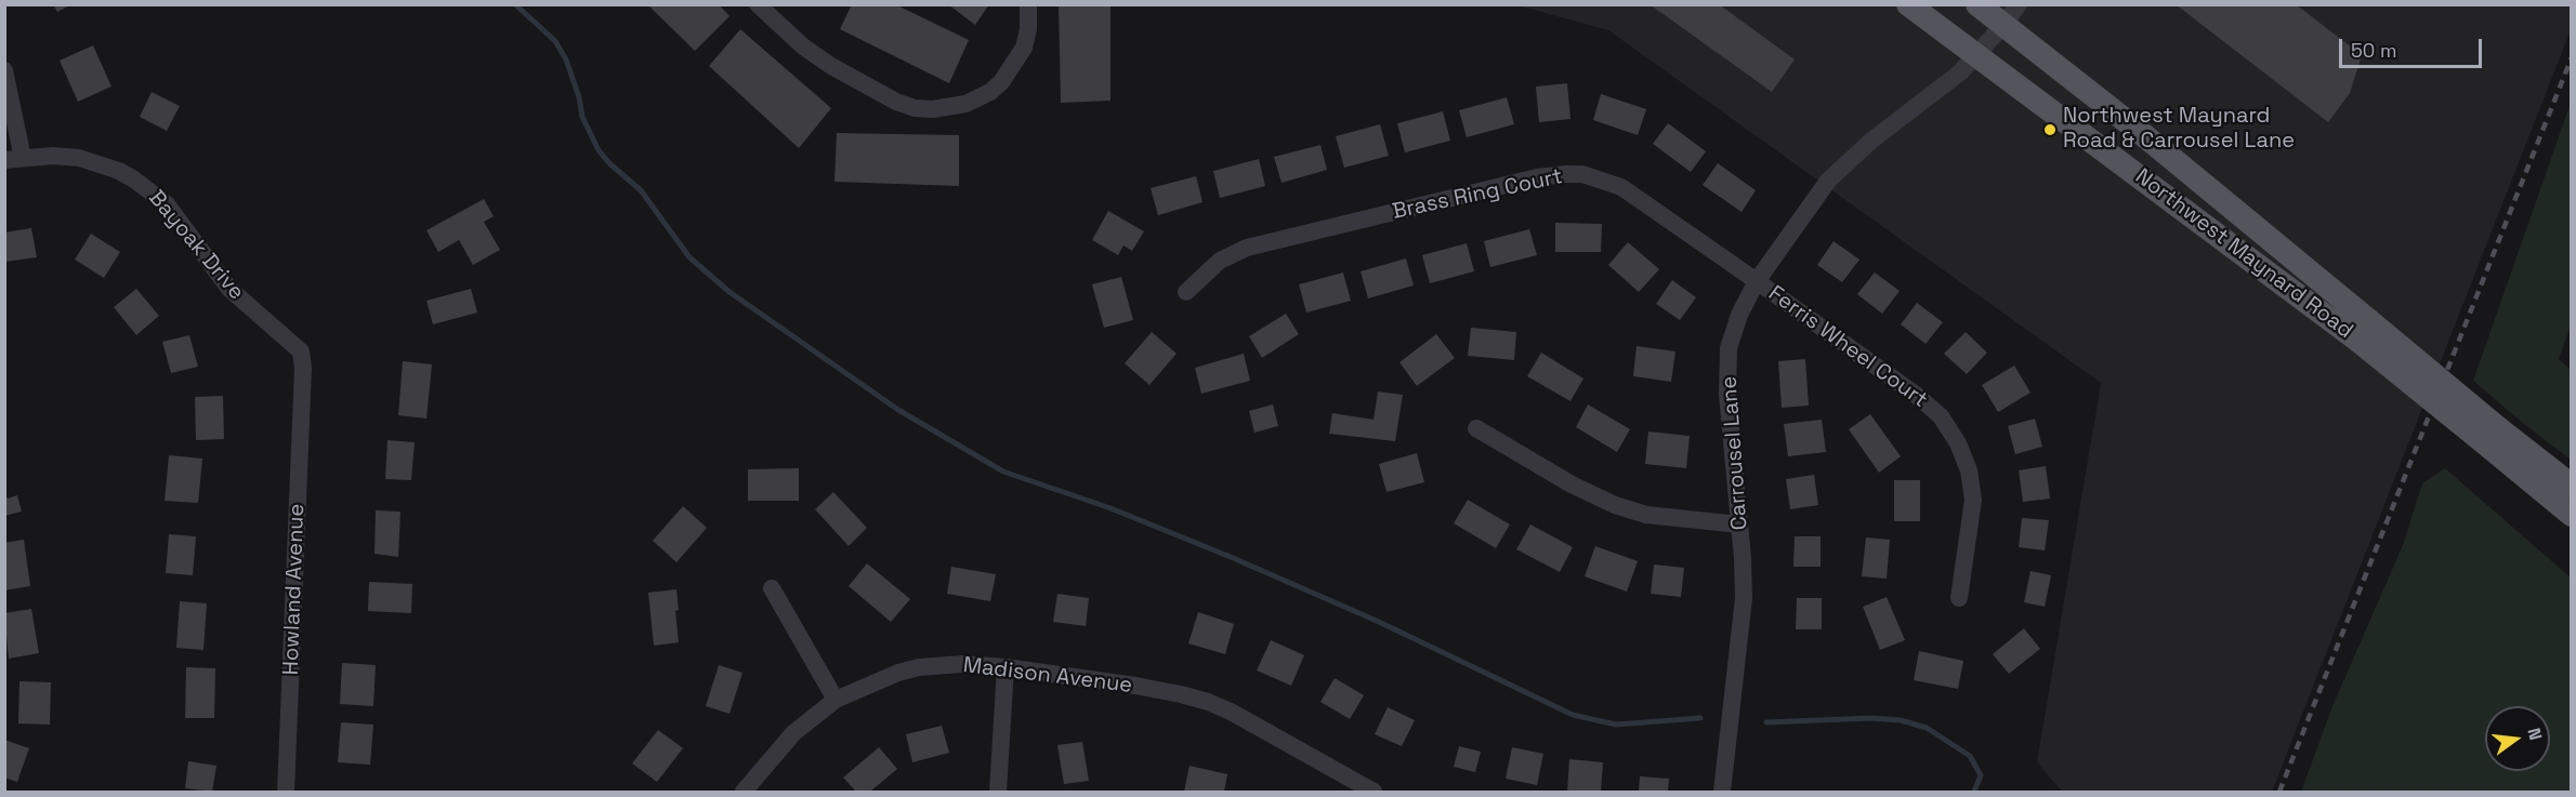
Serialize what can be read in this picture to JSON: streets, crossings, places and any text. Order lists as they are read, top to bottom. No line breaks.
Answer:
{"streets":{"main road":["Northwest Maynard Road"],"street":["Brass Ring Court","Bayoak Drive","Ferris Wheel Court","Carrousel Lane","Howland Avenue","Madison Avenue"]},"crossings":[["Brass Ring Court","Ferris Wheel Court"],["Brass Ring Court","Carrousel Lane"],["Bayoak Drive","Howland Avenue"],["Northwest Maynard Road","Carrousel Lane"],["Ferris Wheel Court","Carrousel Lane"]],"places":["Northwest Maynard Road & Carrousel Lane"],"scale_bar":"50 m","north":"right"}
